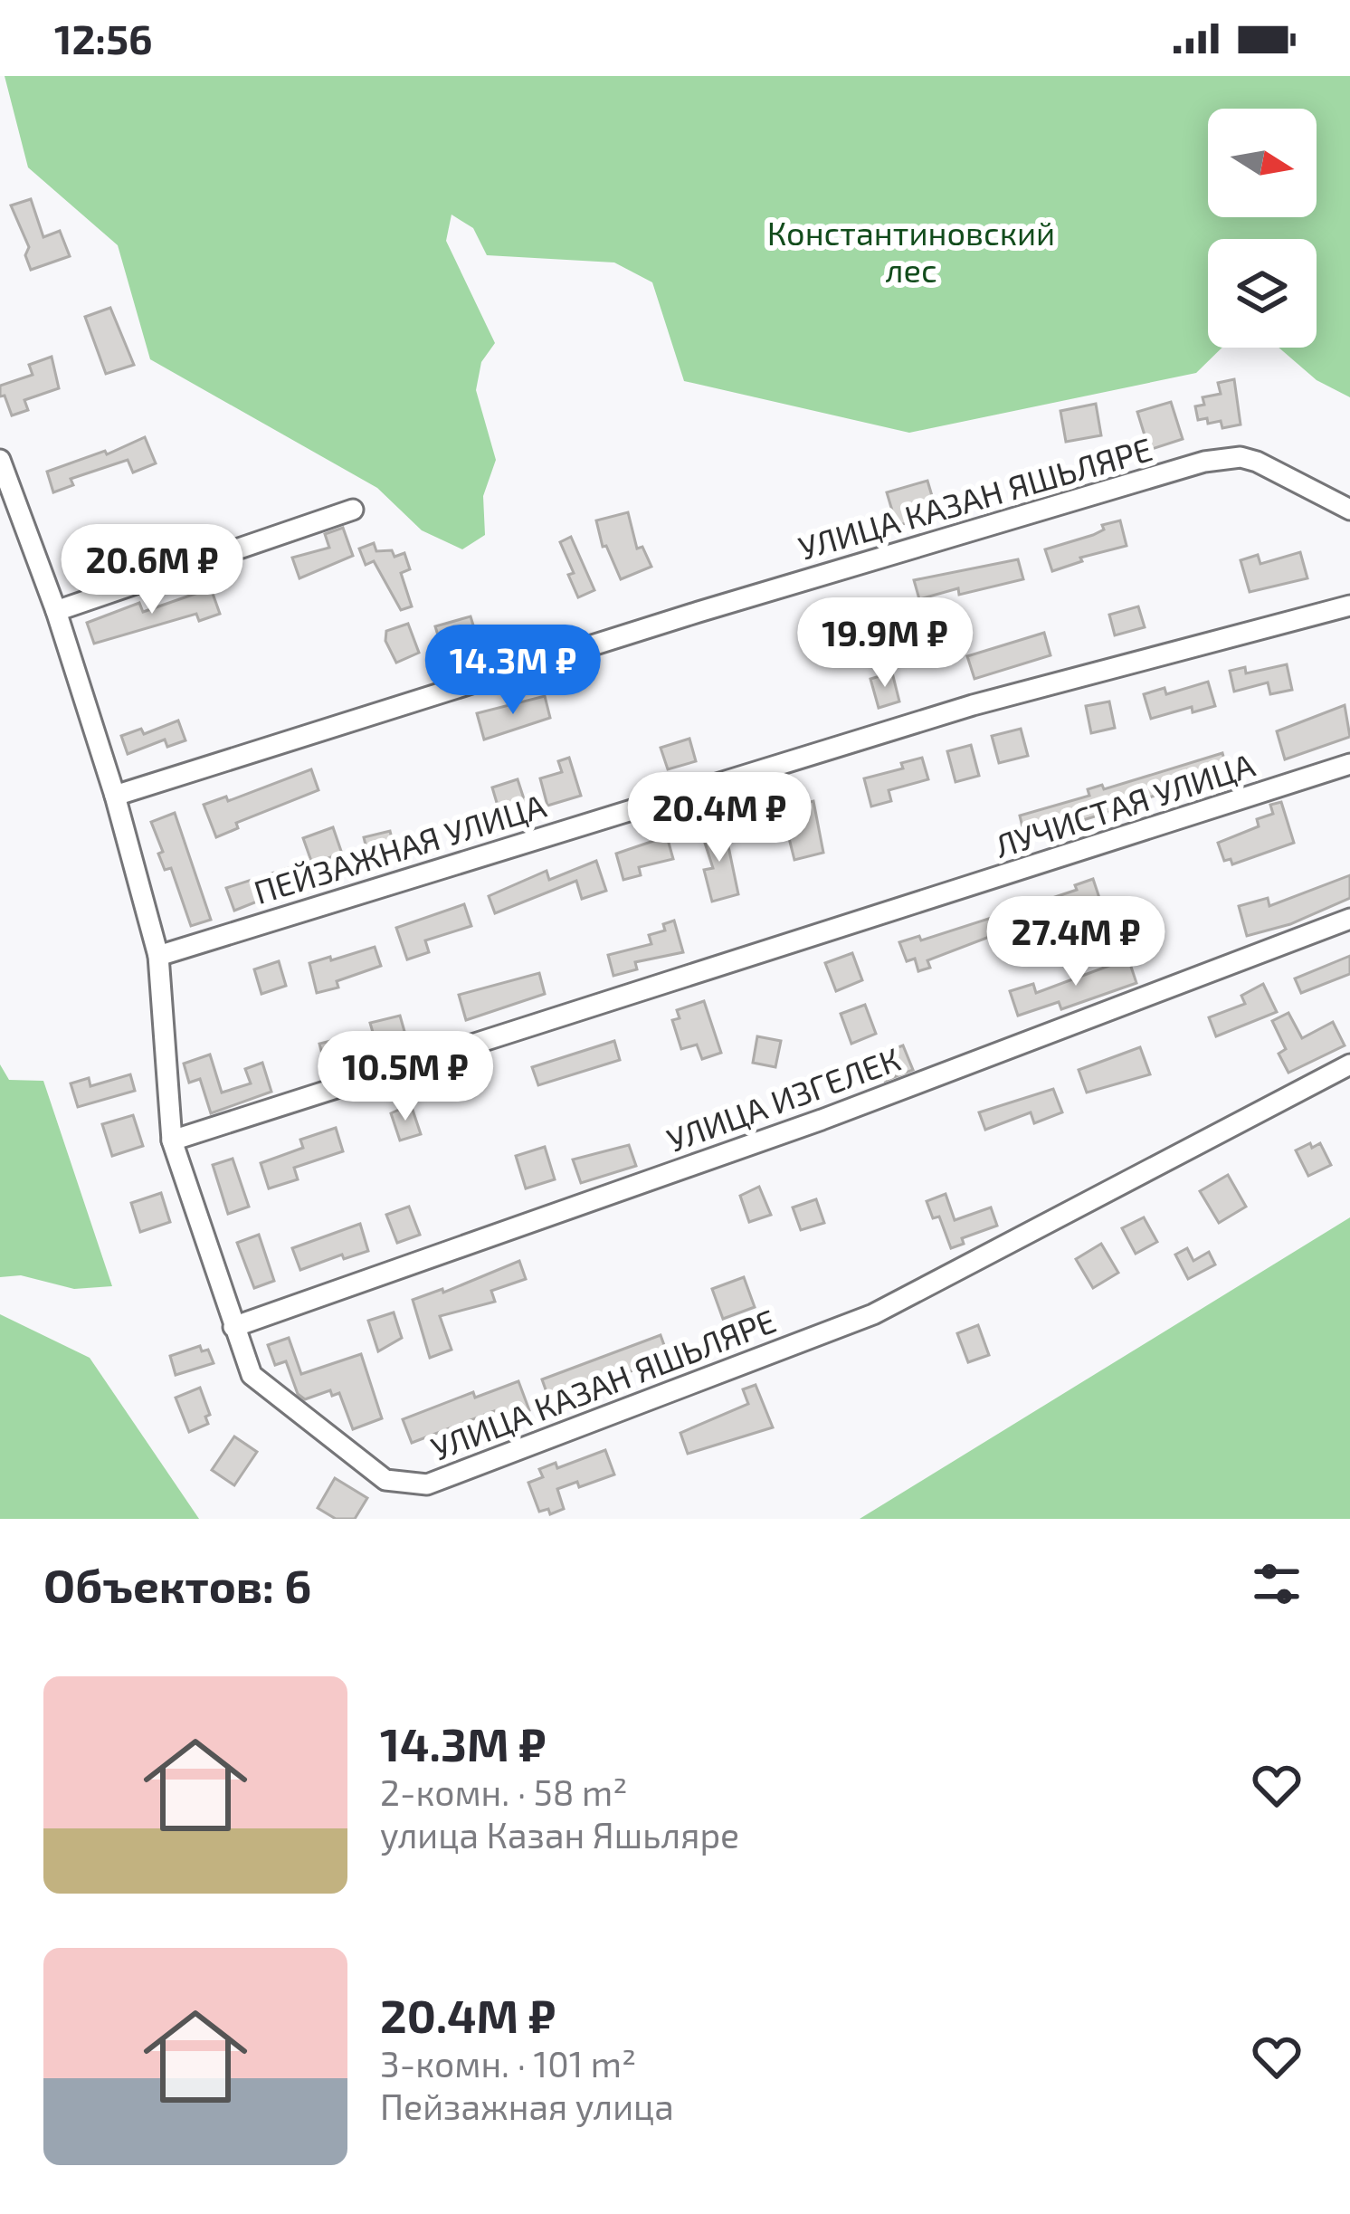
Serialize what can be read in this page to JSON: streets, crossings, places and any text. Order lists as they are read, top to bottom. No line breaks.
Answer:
{"streets":{"street":["УЛИЦА КАЗАН ЯШЬЛЯРЕ","ЛУЧИСТАЯ УЛИЦА","ПЕЙЗАЖНАЯ УЛИЦА","УЛИЦА ИЗГЕЛЕК"]},"crossings":[["УЛИЦА КАЗАН ЯШЬЛЯРЕ","ЛУЧИСТАЯ УЛИЦА"],["УЛИЦА КАЗАН ЯШЬЛЯРЕ","ПЕЙЗАЖНАЯ УЛИЦА"],["УЛИЦА КАЗАН ЯШЬЛЯРЕ","УЛИЦА ИЗГЕЛЕК"]],"parks":["Константиновский лес"],"north":"right","page":{"status":"12:56","price":["20.6M ₽","19.9M ₽","14.3M ₽","20.4M ₽","27.4M ₽","10.5M ₽"],"heading":"Объектов: 6","list":[{"name":"14.3M ₽","note":"2-комн. · 58 m² · улица Казан Яшьляре"},{"name":"20.4M ₽","note":"3-комн. · 101 m² · Пейзажная улица"}]}}
